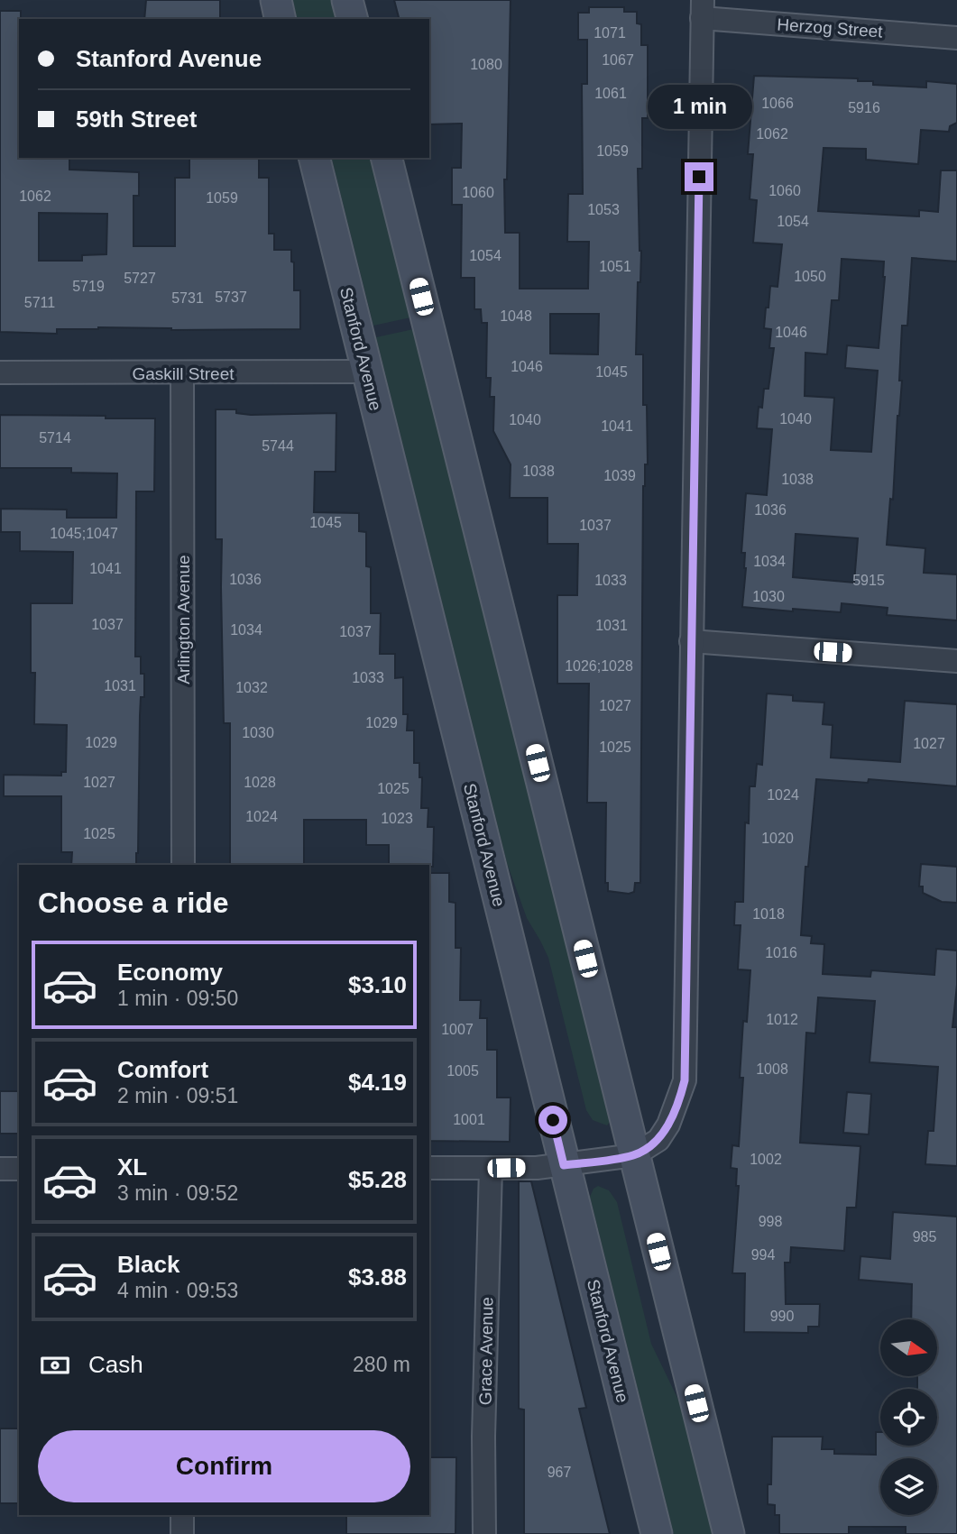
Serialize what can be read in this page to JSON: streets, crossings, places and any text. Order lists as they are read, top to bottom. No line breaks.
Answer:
{"streets":{"main road":["Stanford Avenue"],"street":["Herzog Street","Gaskill Street","Arlington Avenue","Grace Avenue"]},"crossings":[["Stanford Avenue","Gaskill Street"],["Gaskill Street","Arlington Avenue"]],"house_numbers":["1071","1067","1080","1061","1066","5916","1062","1059","1060","1060","1062","1059","1053","1054","1054","1051","1050","5727","5719","5737","5731","5711","1048","1046","1046","1045","1040","1040","1041","5714","5744","1038","1039","1038","1036","1045","1037","1045;1047","1034","1041","1036","1033","5915","1030","1037","1031","1034","1037","1026;1028","1033","1031","1032","1027","1029","1030","1029","1027","1025","1027","1028","1025","1024","1024","1023","1025","1020","1018","1016","1012","1007","1008","1005","1001","1002","998","985","994","990","967"],"north":"right","page":{"banner":["Stanford Avenue","59th Street"],"bubble":"1 min","heading":"Choose a ride","list":[{"name":"Economy","note":"1 min · 09:50","value":"$3.10"},{"name":"Comfort","note":"2 min · 09:51","value":"$4.19"},{"name":"XL","note":"3 min · 09:52","value":"$5.28"},{"name":"Black","note":"4 min · 09:53","value":"$3.88"}],"pay":["Cash","280 m"],"buttons":"Confirm"}}
